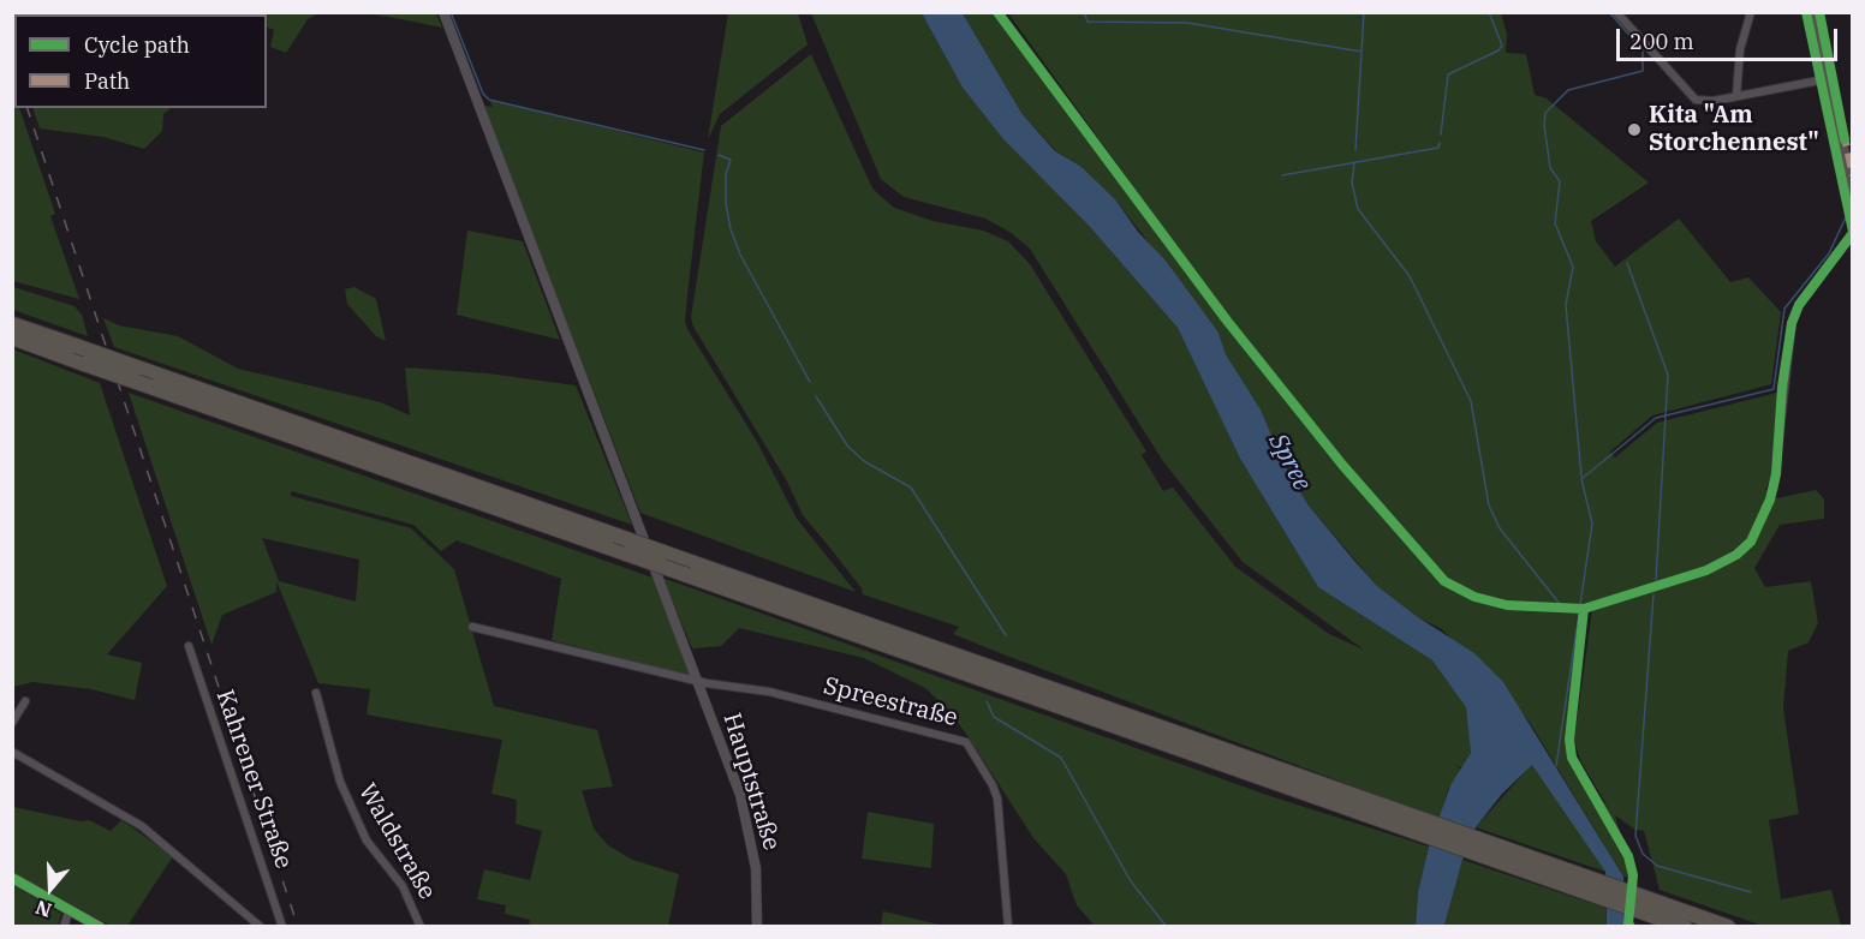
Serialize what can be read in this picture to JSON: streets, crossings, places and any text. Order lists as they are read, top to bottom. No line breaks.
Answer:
{"streets":{"street":["Spreestraße","Kahrener Straße","Hauptstraße","Waldstraße"]},"crossings":[["Spreestraße","Hauptstraße"]],"water":["Spree"],"places":["Kita \"Am Storchennest\""],"legend":["Cycle path","Path"],"scale_bar":"200 m","north":"bottom"}
